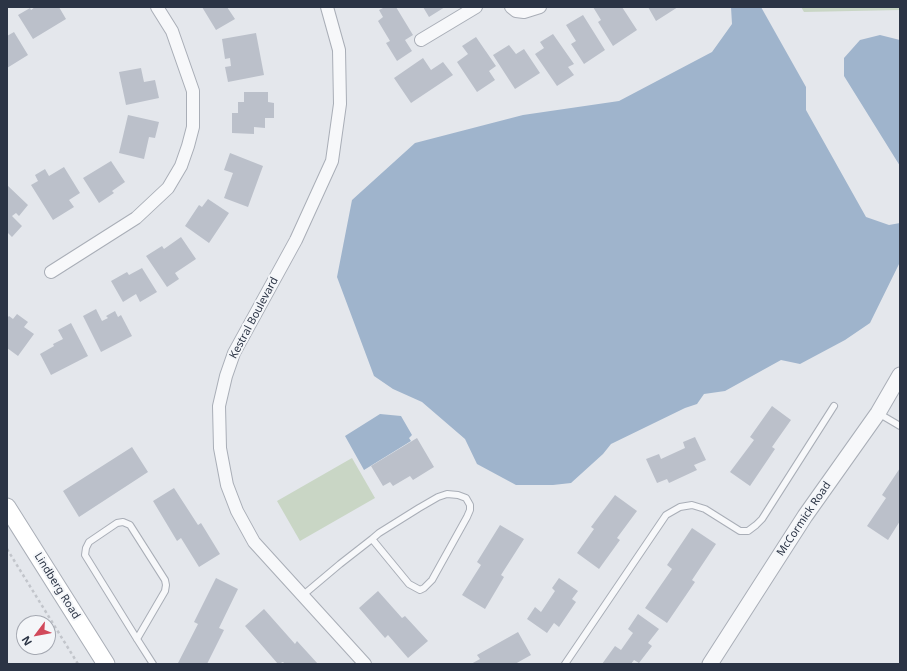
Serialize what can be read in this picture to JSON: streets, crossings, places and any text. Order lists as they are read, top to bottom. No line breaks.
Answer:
{"streets":{"main road":["Lindberg Road"],"street":["Kestral Boulevard","McCormick Road"]},"north":"bottom left"}
